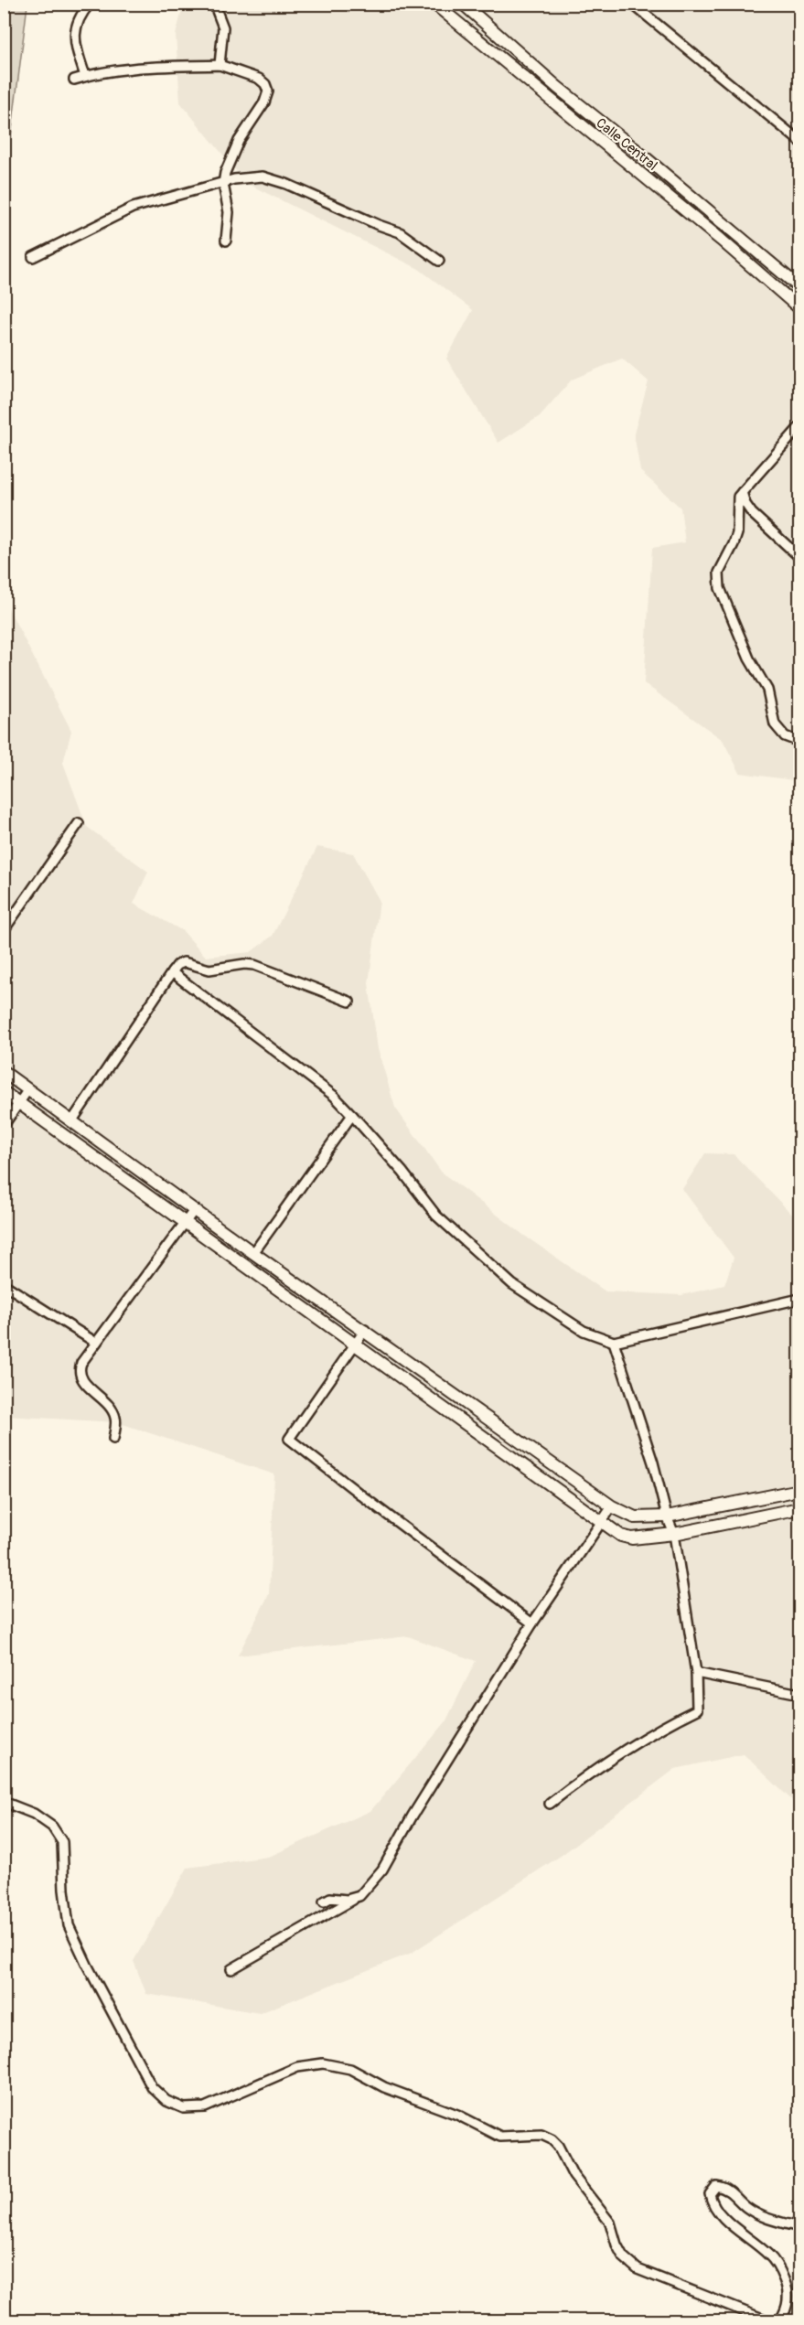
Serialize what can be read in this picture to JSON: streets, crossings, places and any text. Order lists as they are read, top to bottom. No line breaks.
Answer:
{"streets":{"street":["Calle Central"]}}
